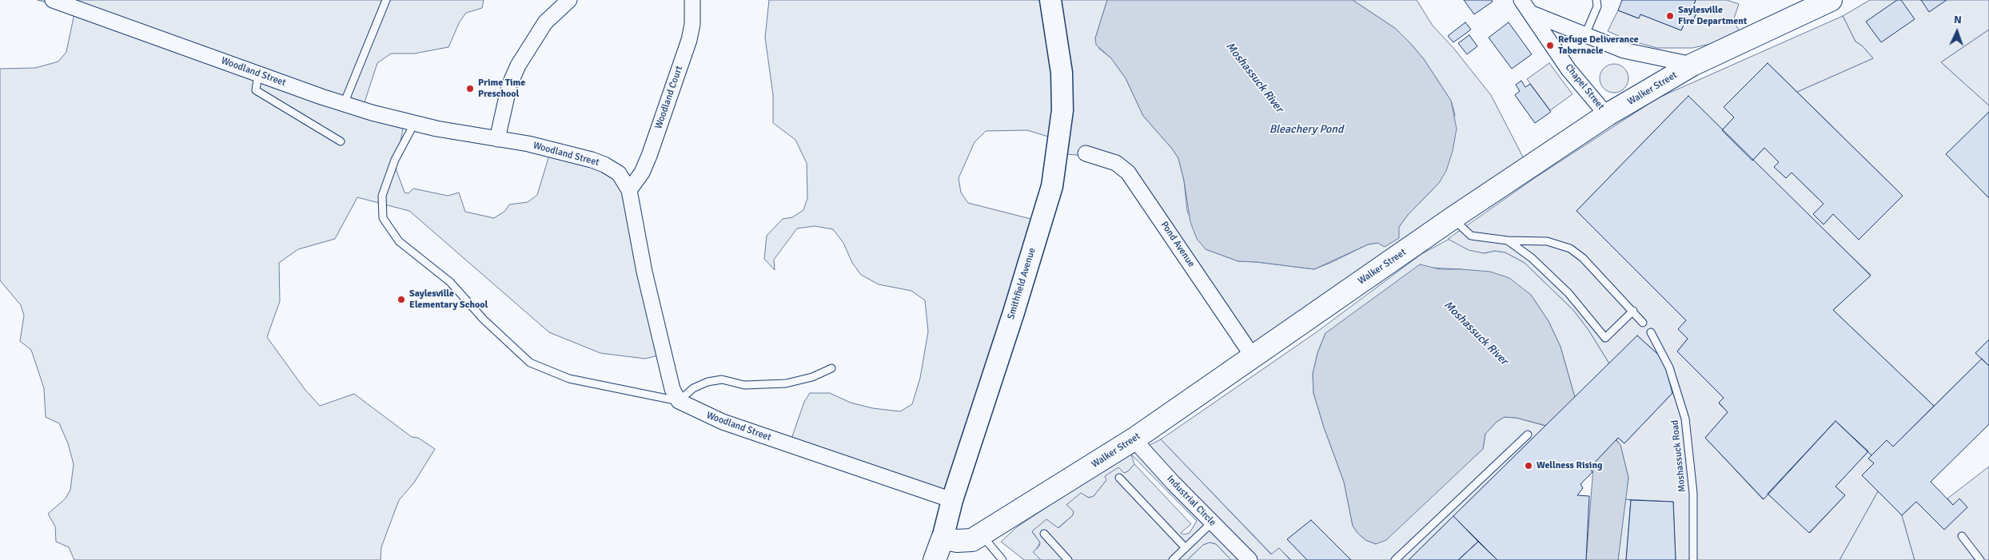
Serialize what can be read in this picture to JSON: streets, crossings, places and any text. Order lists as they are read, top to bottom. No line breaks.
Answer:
{"streets":{"main road":["Walker Street","Smithfield Avenue"],"street":["Woodland Street","Chapel Street","Woodland Court","Pond Avenue","Industrial Circle"],"lane":["Moshassuck Road"]},"crossings":[["Woodland Street","Woodland Court"],["Woodland Street","Smithfield Avenue"],["Chapel Street","Walker Street"],["Walker Street","Pond Avenue"],["Walker Street","Smithfield Avenue"],["Walker Street","Industrial Circle"]],"water":["Moshassuck River","Bleachery Pond"],"places":["Saylesville Fire Department","Refuge Deliverance Tabernacle","Prime Time Preschool","Saylesville Elementary School","Wellness Rising"],"north":"top"}
